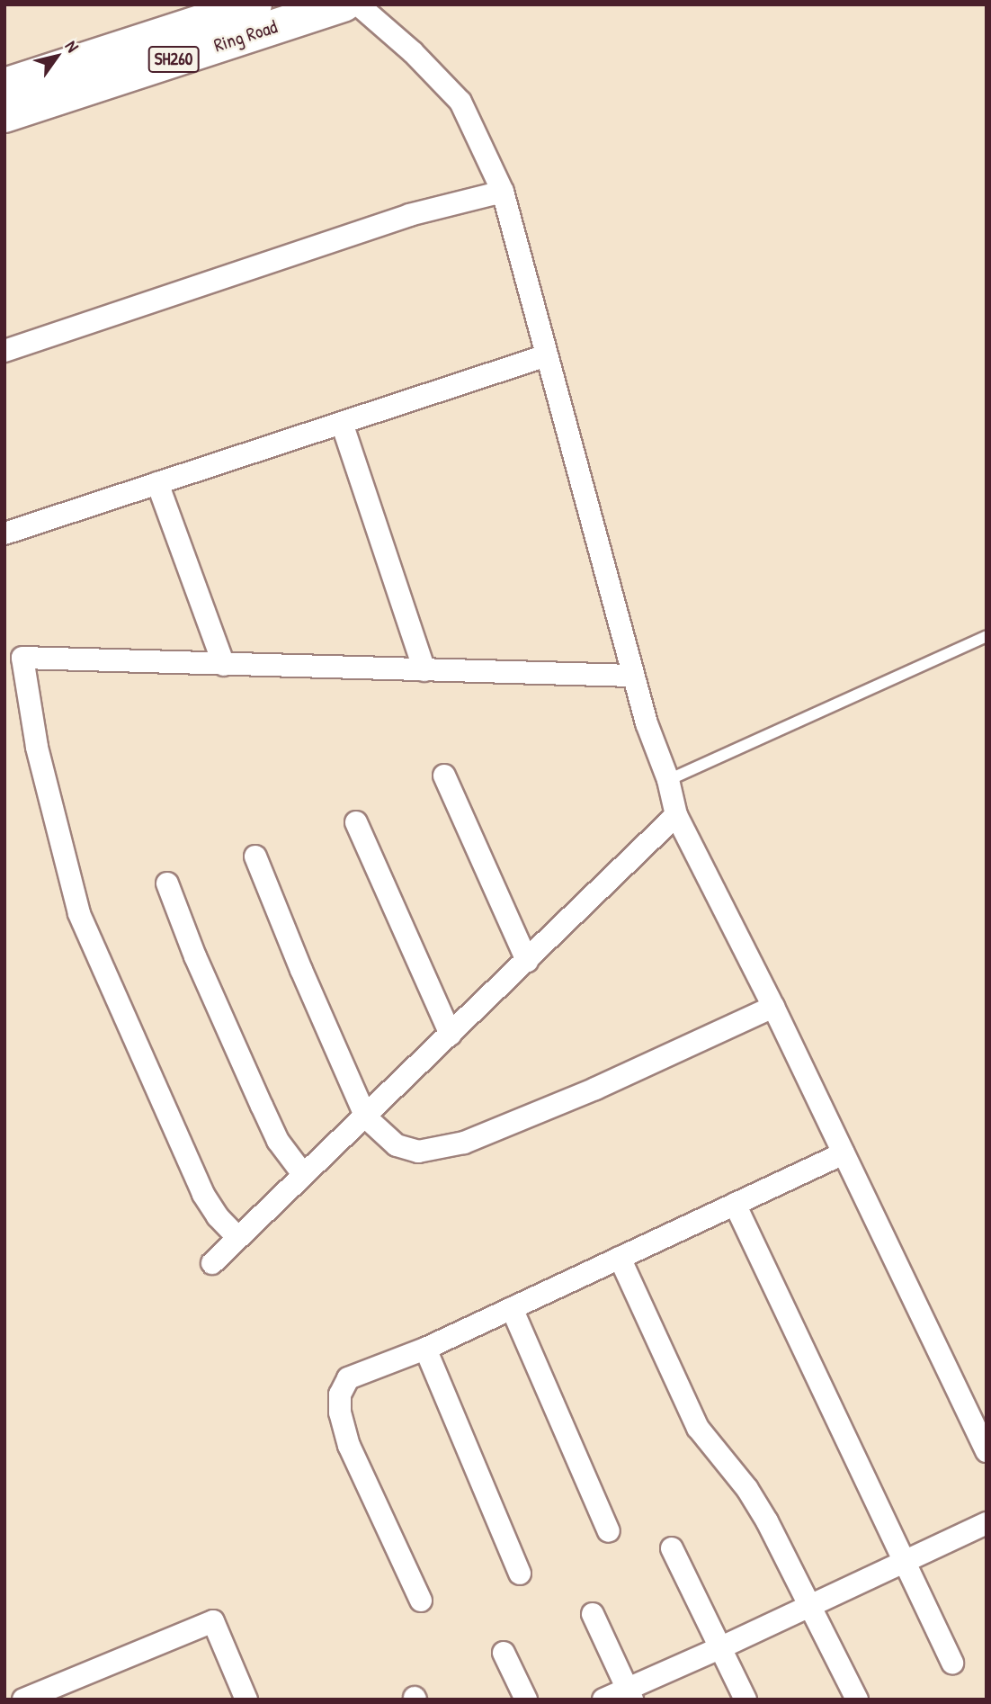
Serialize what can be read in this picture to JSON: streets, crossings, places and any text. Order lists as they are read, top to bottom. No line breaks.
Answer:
{"streets":{"highway":["Ring Road","SH260"]},"north":"top right"}
